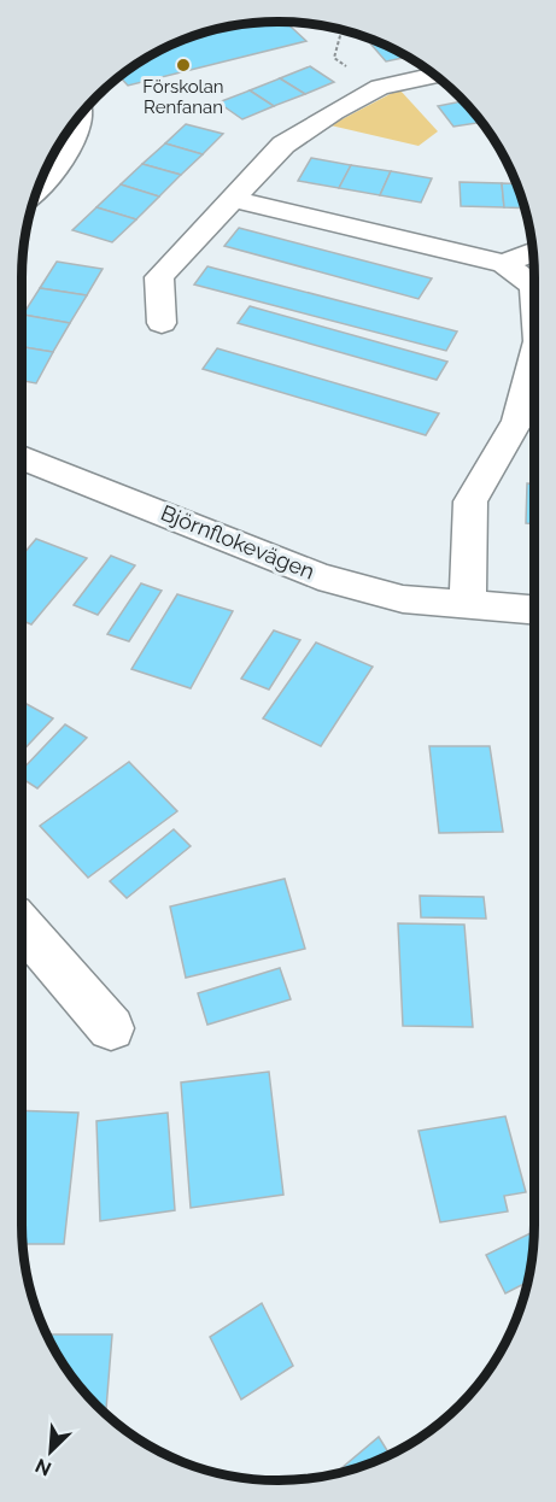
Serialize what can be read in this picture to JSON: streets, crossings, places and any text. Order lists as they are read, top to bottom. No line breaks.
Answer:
{"streets":{"street":["Björnflokevägen"]},"places":["Förskolan Renfanan"],"north":"bottom left"}
